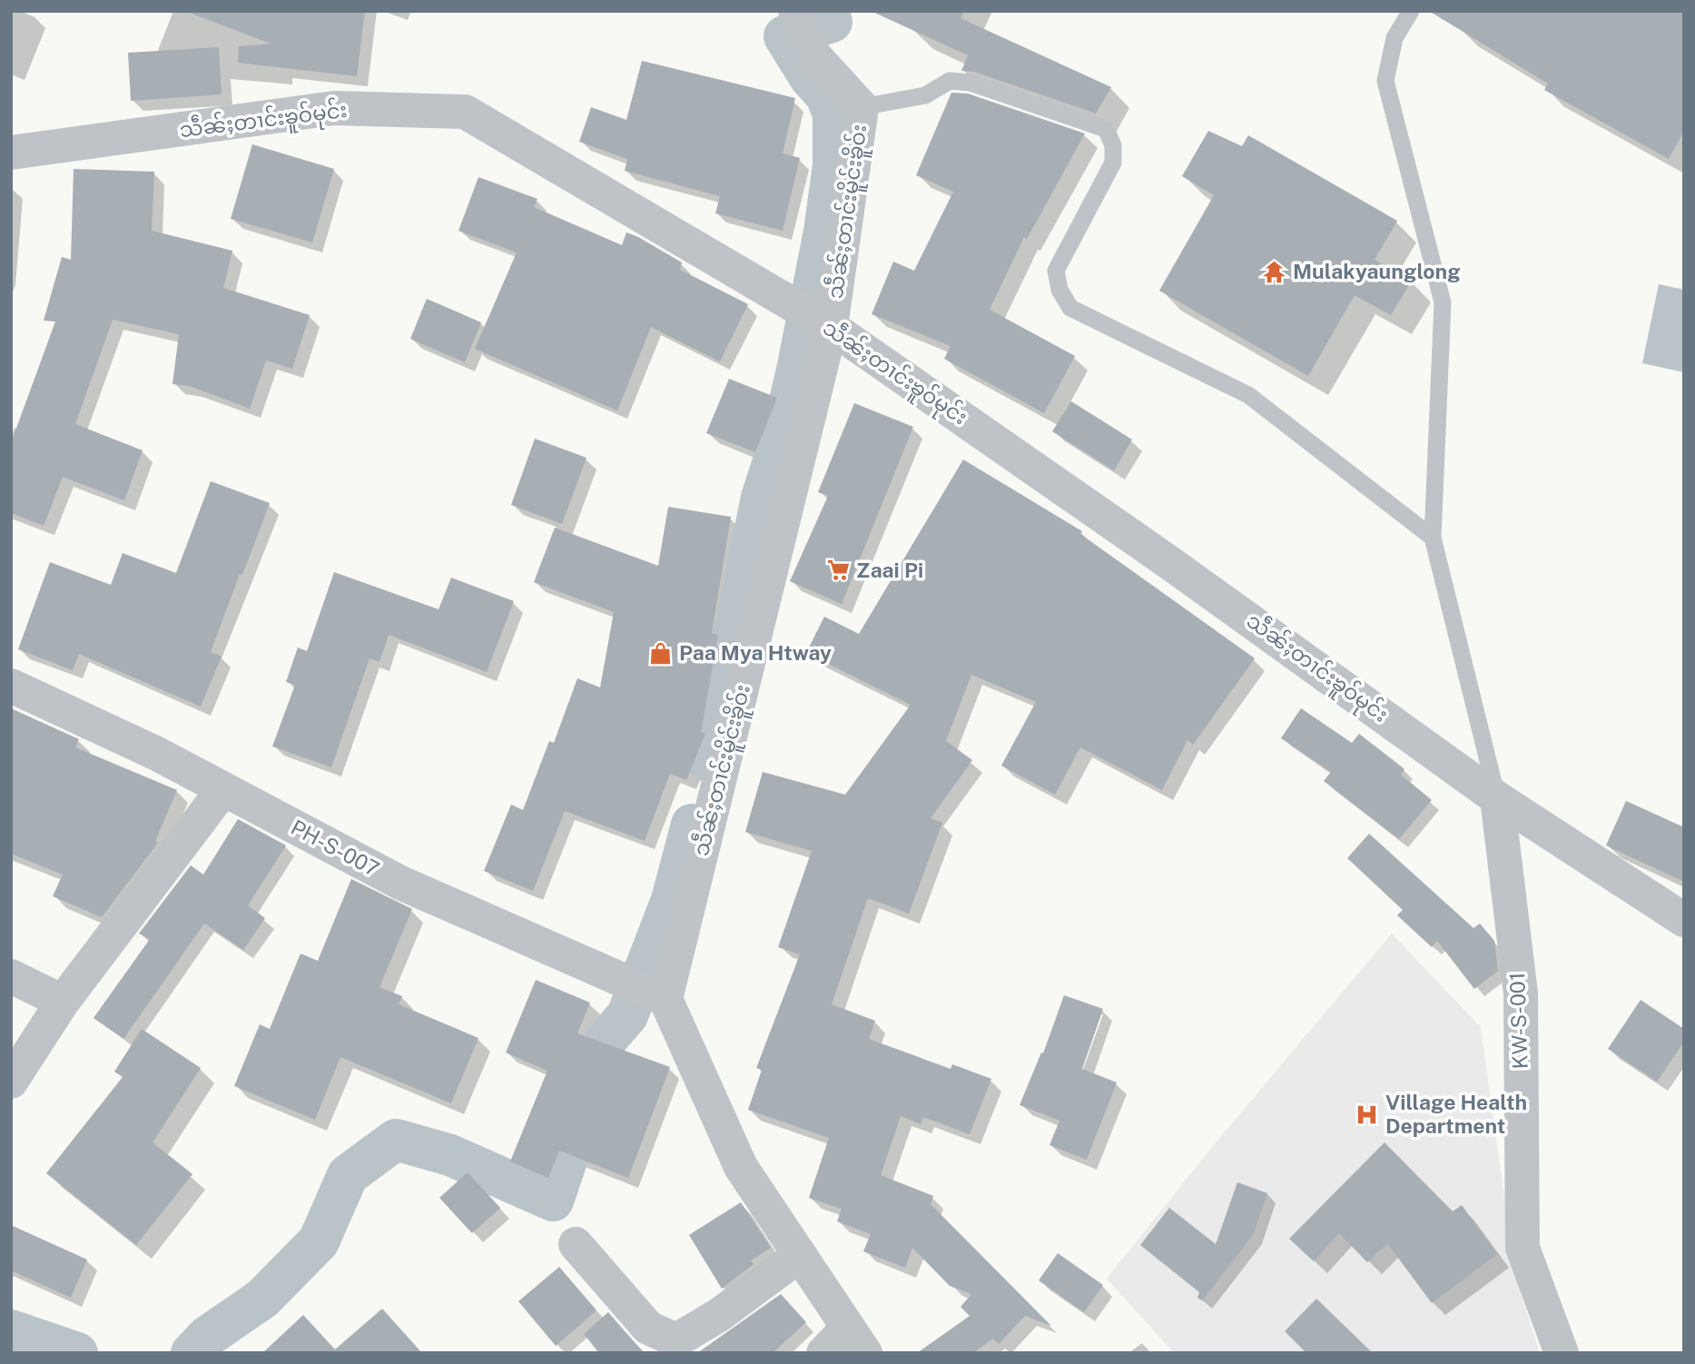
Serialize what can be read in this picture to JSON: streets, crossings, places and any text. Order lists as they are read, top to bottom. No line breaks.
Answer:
{"streets":{"street":["သဵၼ်ႈတၢင်းၶူဝ်မုင်း","သဵၼ်ႈတၢင်းမိူင်းၶိူဝ်း","PH-S-007","KW-S-001"]},"crossings":[["သဵၼ်ႈတၢင်းၶူဝ်မုင်း","သဵၼ်ႈတၢင်းမိူင်းၶိူဝ်း"],["သဵၼ်ႈတၢင်းၶူဝ်မုင်း","KW-S-001"],["သဵၼ်ႈတၢင်းမိူင်းၶိူဝ်း","PH-S-007"]],"places":{"temple":["Mulakyaunglong"],"supermarket":["Zaai Pi"],"shop":["Paa Mya Htway"],"hospital":["Village Health Department"]}}
